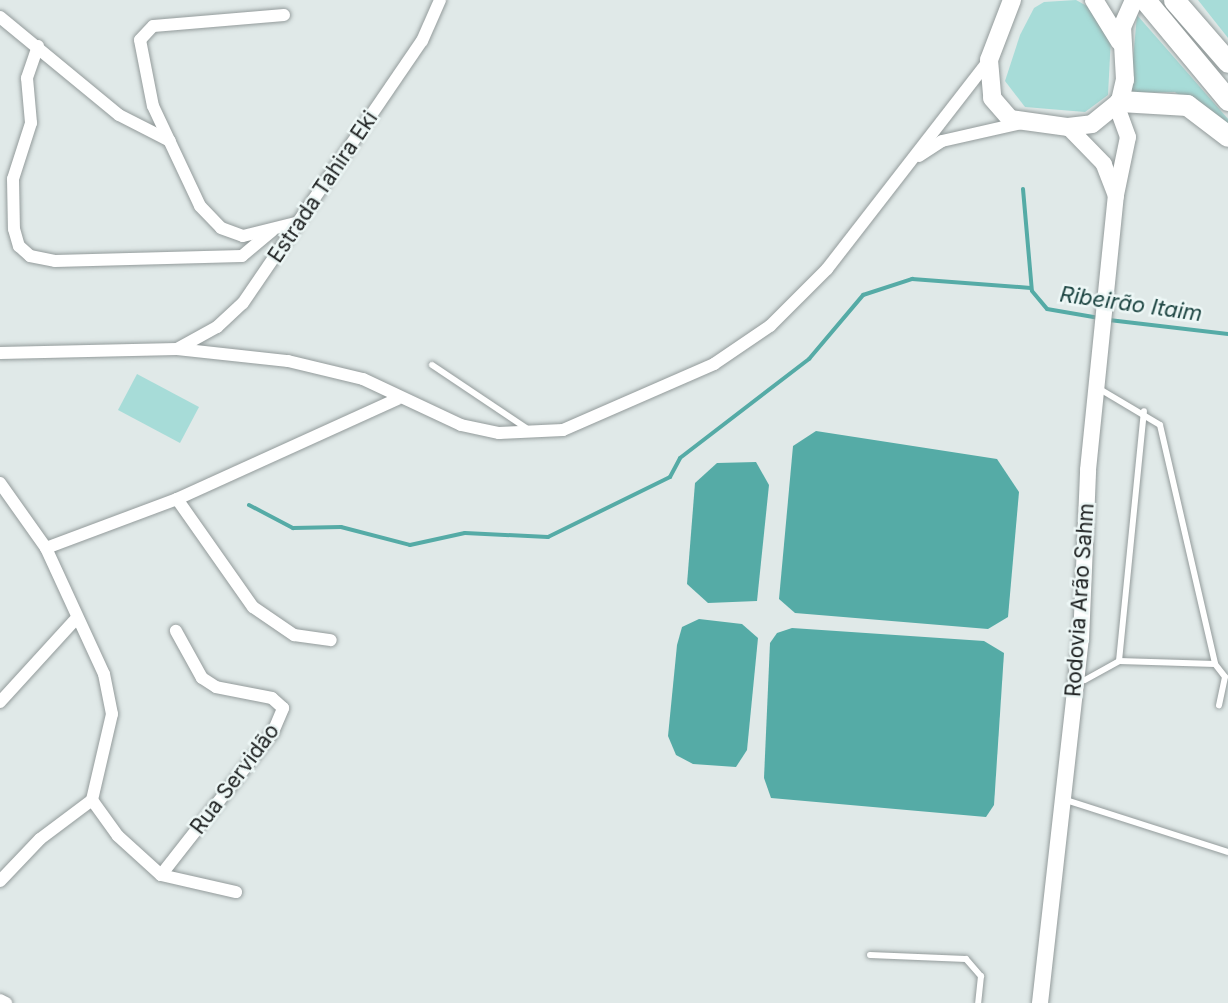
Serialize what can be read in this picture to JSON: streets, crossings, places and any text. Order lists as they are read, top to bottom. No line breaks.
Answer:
{"streets":{"street":["Estrada Tahira Eki","Rodovia Arão Sahm","Rua Servidão"]},"water":["Ribeirão Itaim"]}
